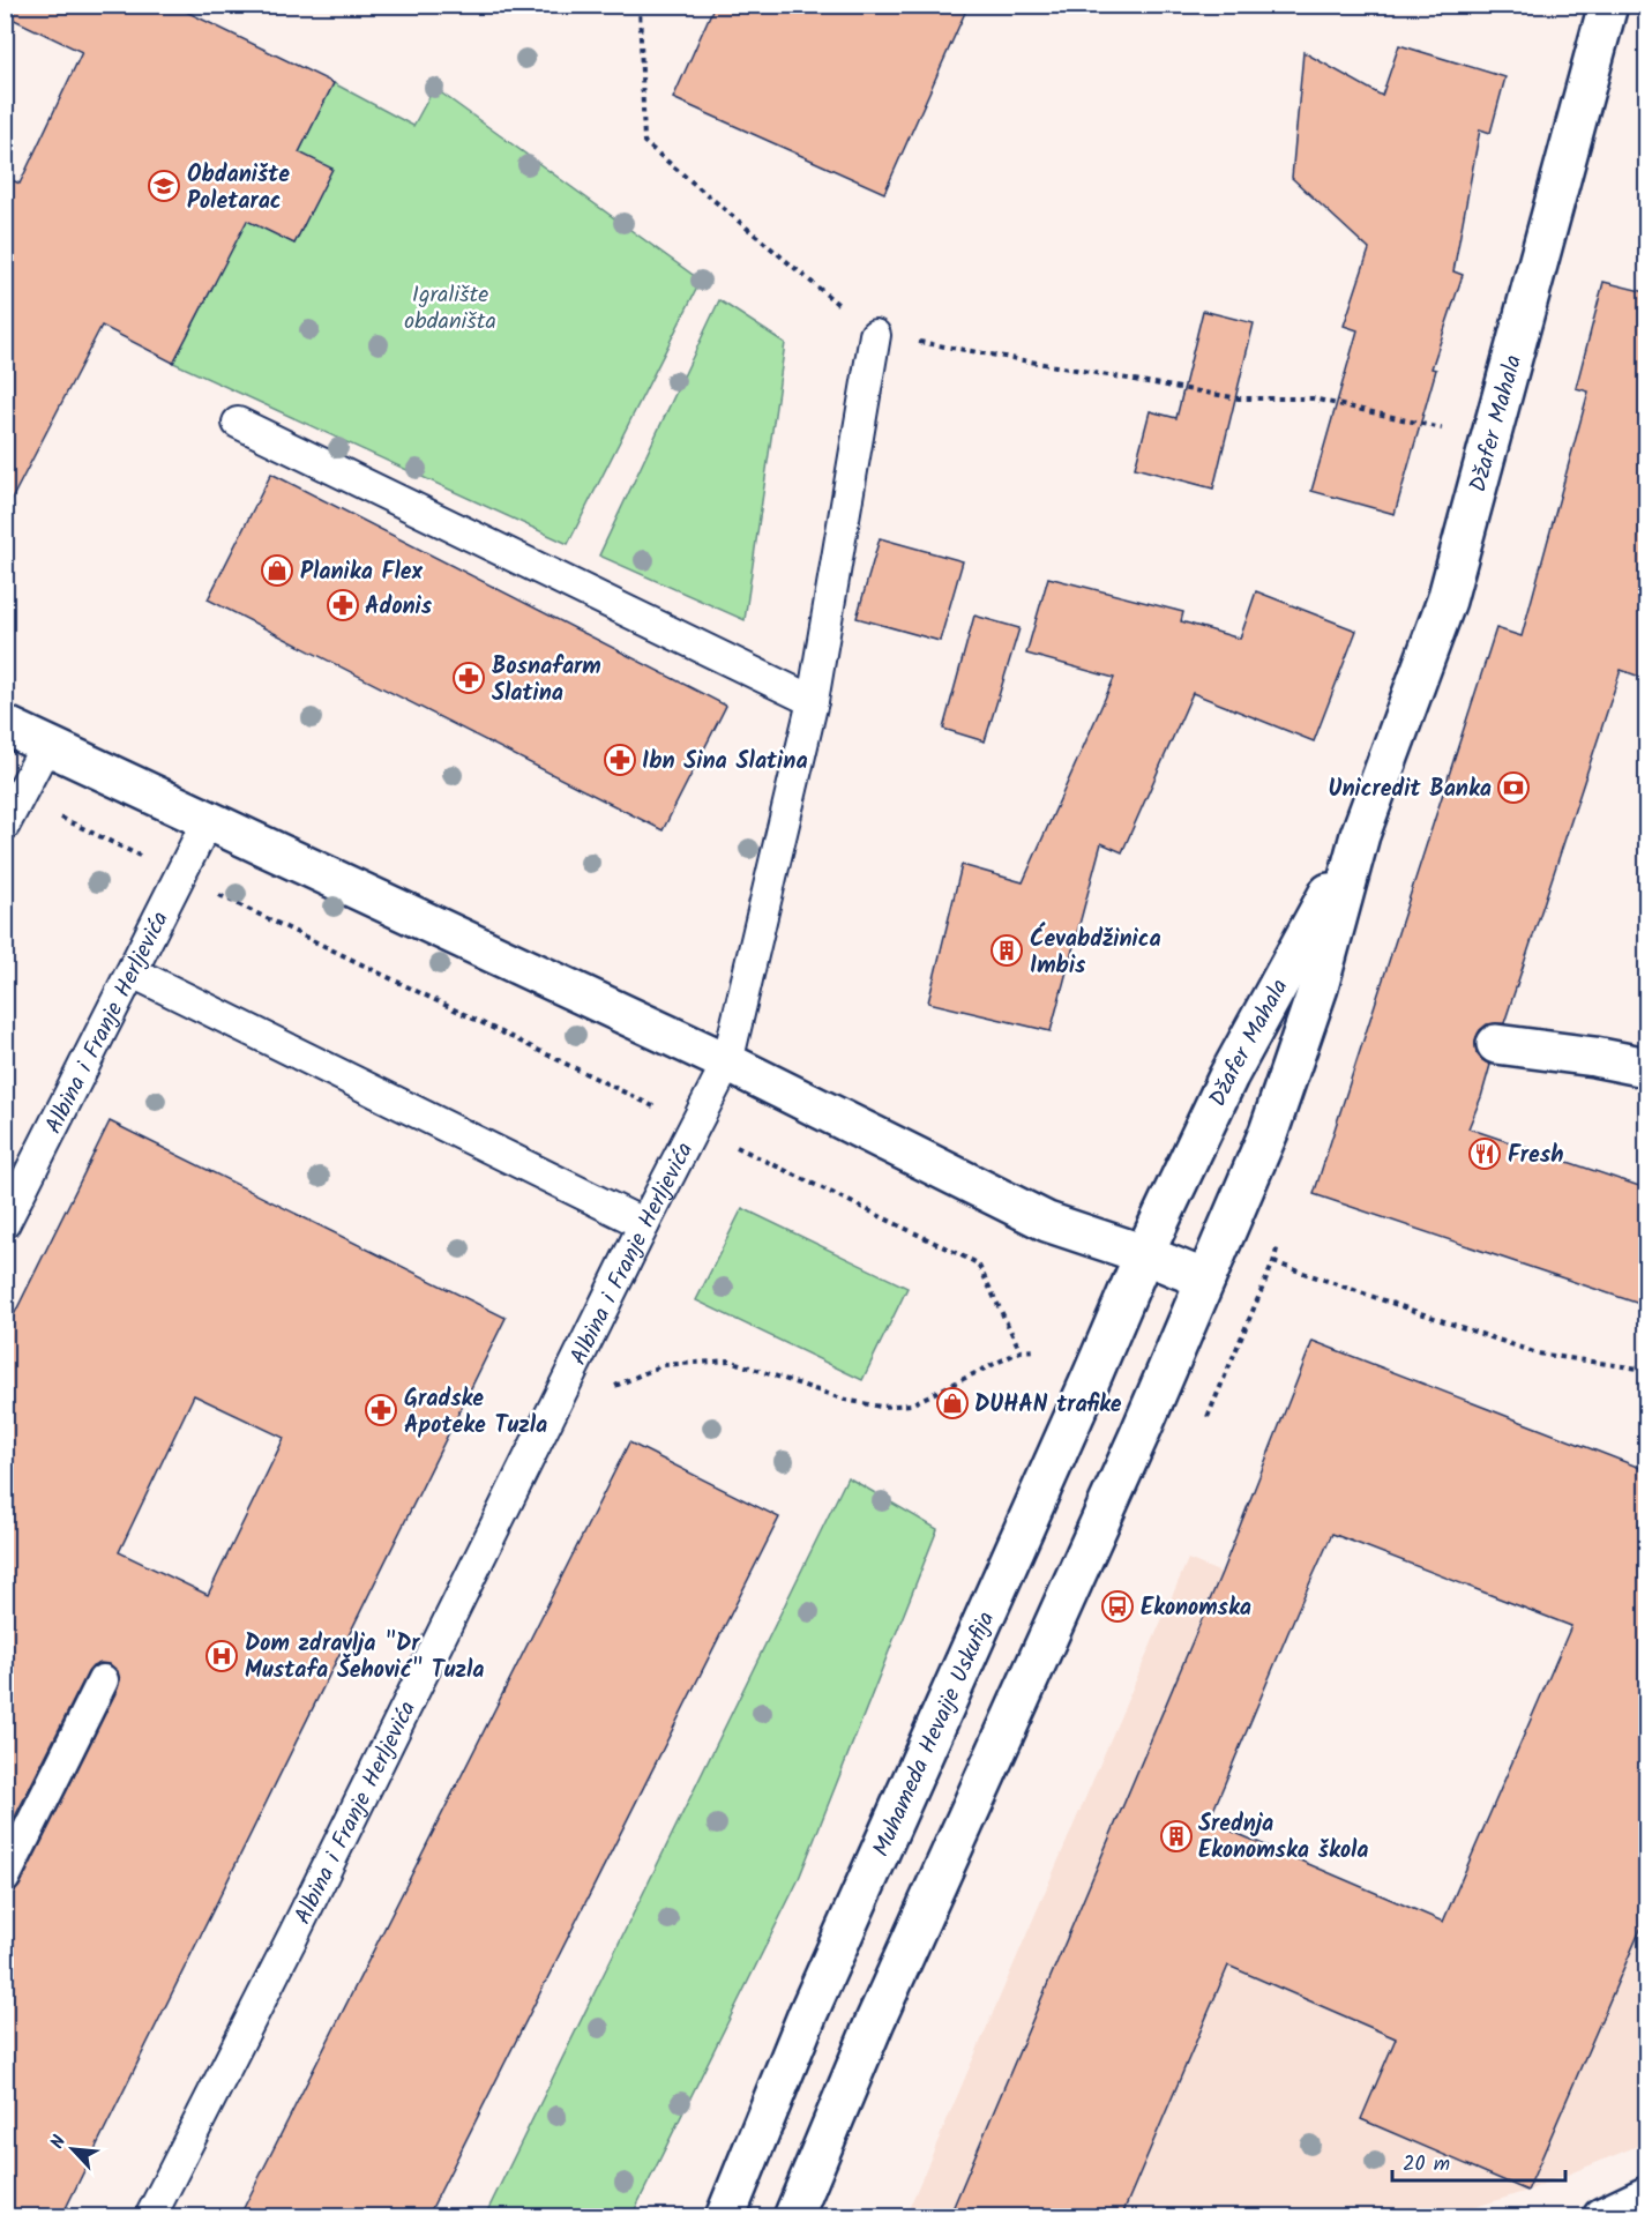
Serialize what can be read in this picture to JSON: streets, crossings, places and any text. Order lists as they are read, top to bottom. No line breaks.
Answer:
{"streets":{"main road":["Džafer Mahala","Muhameda Hevaije Uskufija"],"lane":["Albina i Franje Herljevića"]},"crossings":[["Džafer Mahala","Muhameda Hevaije Uskufija"]],"parks":["Igralište obdaništa"],"places":{"school or university":["Obdanište Poletarac"],"shop":["Planika Flex","DUHAN trafike"],"pharmacy":["Adonis","Bosnafarm Slatina","Ibn Sina Slatina","Gradske Apoteke Tuzla"],"bank":["Unicredit Banka"],"building":["Ćevabdžinica Imbis","Srednja Ekonomska škola"],"restaurant":["Fresh"],"bus stop":["Ekonomska"],"hospital":["Dom zdravlja \"Dr Mustafa Šehović\" Tuzla"]},"scale_bar":"20 m","north":"top left"}
